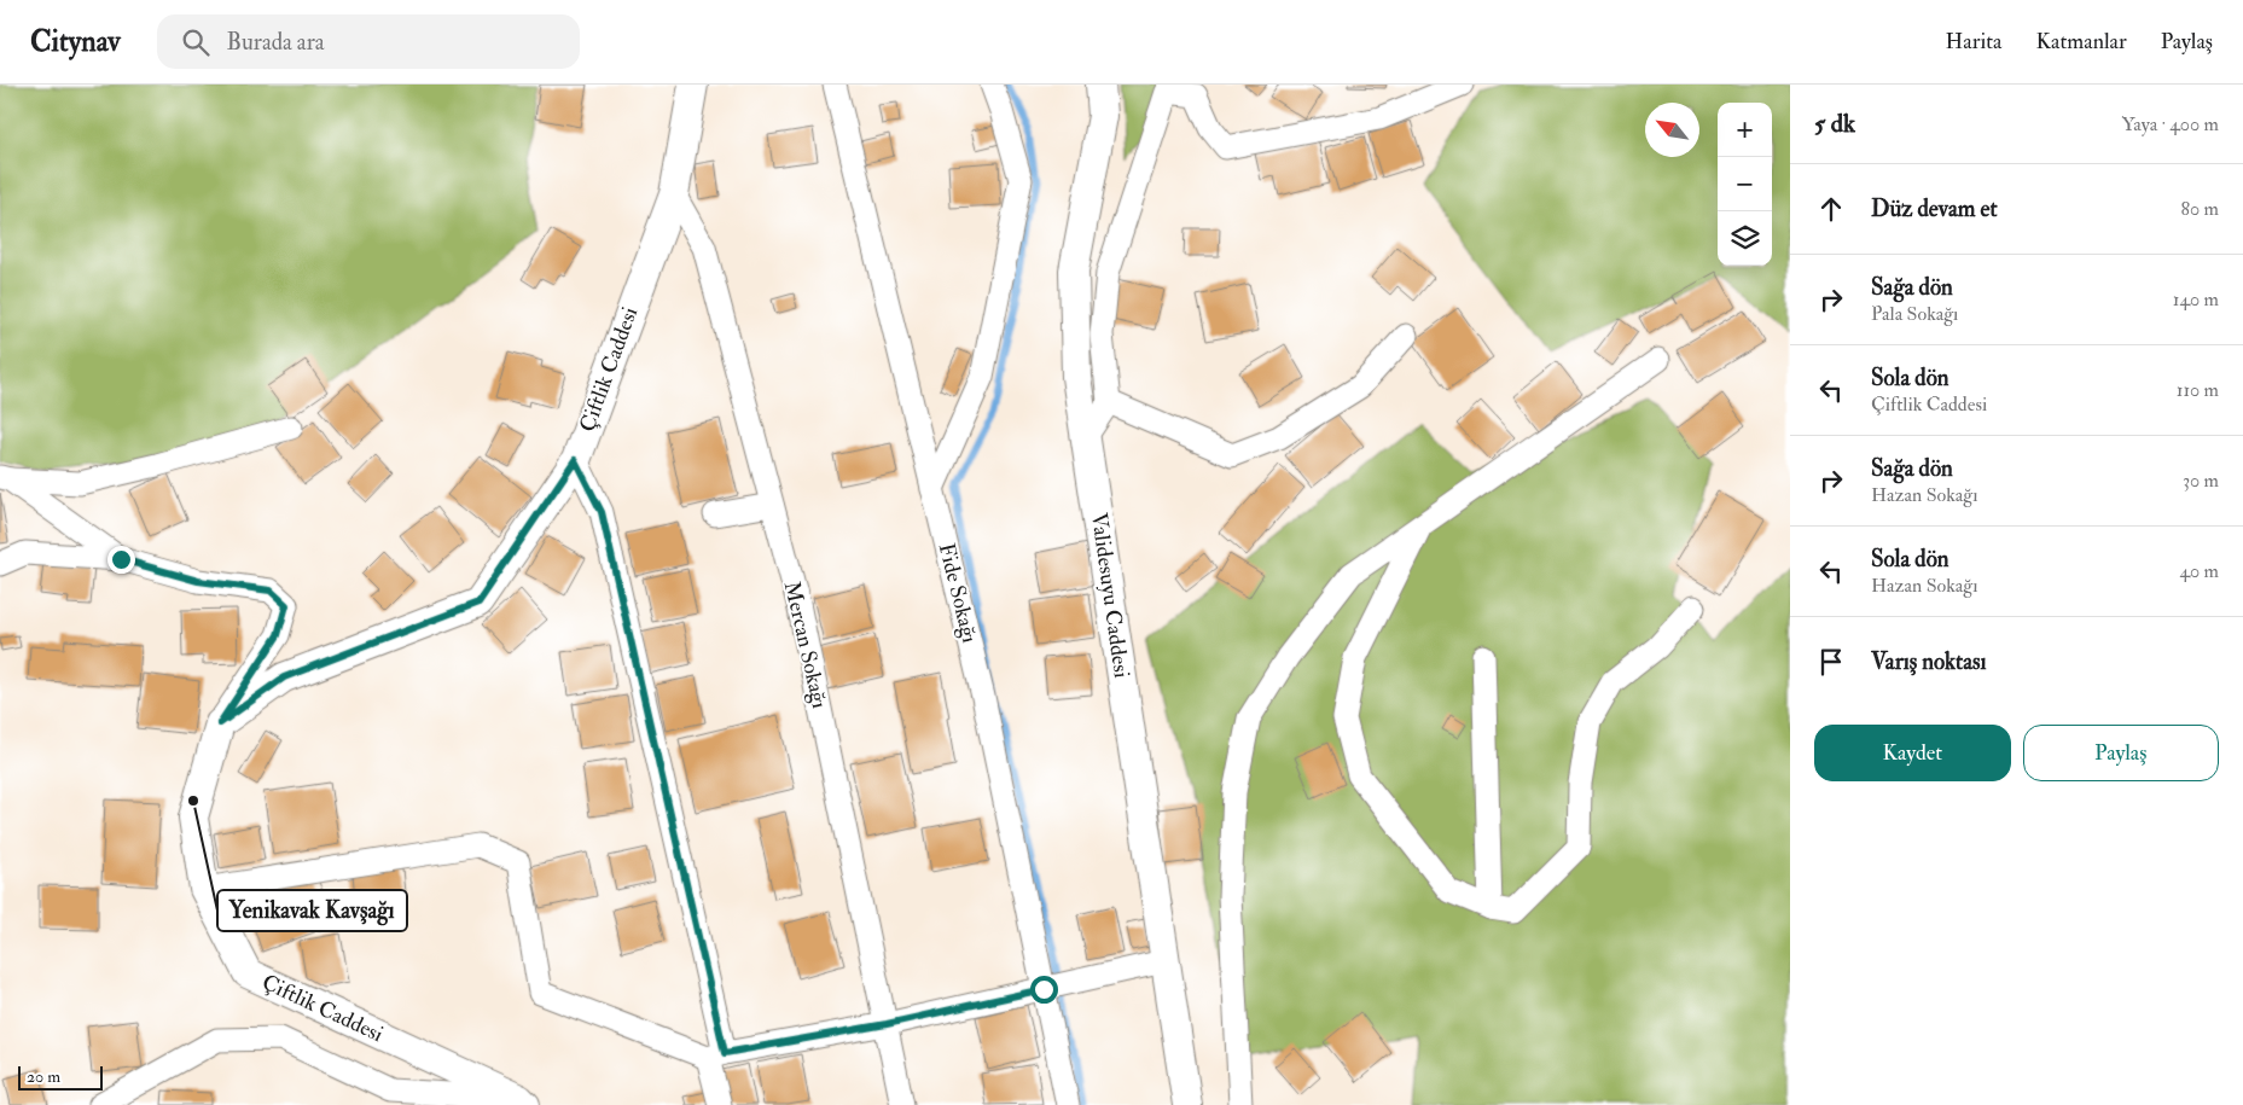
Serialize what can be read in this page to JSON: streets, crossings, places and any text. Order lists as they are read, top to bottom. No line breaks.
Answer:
{"streets":{"street":["Çiftlik Caddesi","Fide Sokağı","Validesuyu Caddesi","Mercan Sokağı"]},"crossings":[["Çiftlik Caddesi","Mercan Sokağı"]],"places":["Yenikavak Kavşağı"],"scale_bar":"20 m","north":"top left","page":{"header":"Citynav","search":"Burada ara","nav":["Harita","Katmanlar","Paylaş"],"heading":["5 dk","Yaya · 400 m"],"map_buttons":["+","−"],"list":[["Düz devam et","80 m"],["Sağa dön","Pala Sokağı","140 m"],["Sola dön","Çiftlik Caddesi","110 m"],["Sağa dön","Hazan Sokağı","30 m"],["Sola dön","Hazan Sokağı","40 m"],"Varış noktası"],"buttons":["Kaydet","Paylaş"],"scale":"20 m"}}
